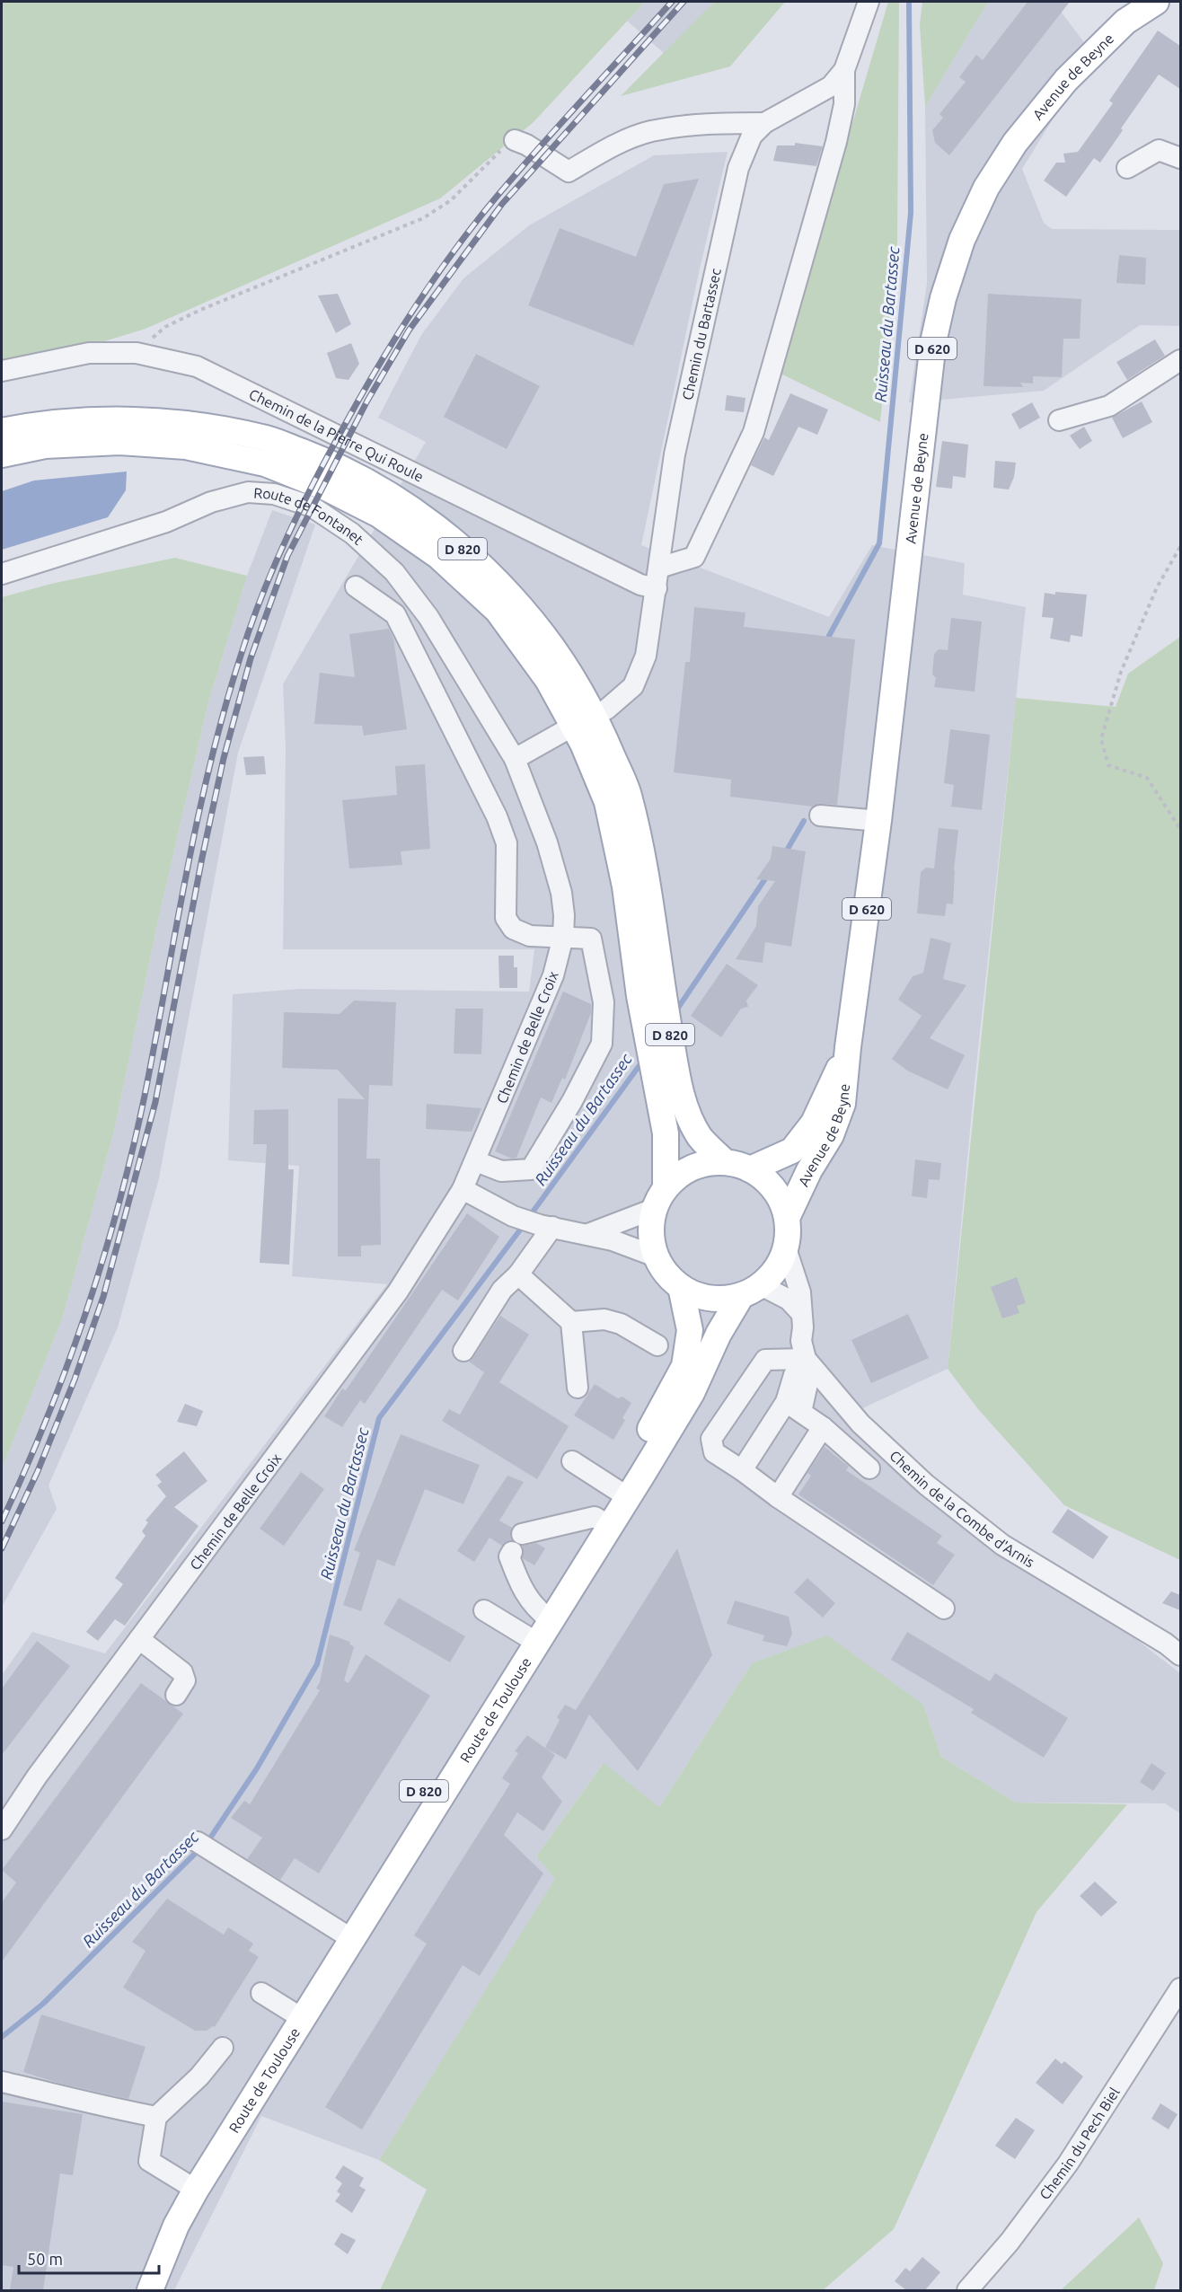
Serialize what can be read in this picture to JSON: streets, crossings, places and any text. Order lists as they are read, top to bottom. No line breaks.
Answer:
{"streets":{"main road":["Avenue de Beyne","D 620","D 820","Route de Toulouse"],"street":["Chemin du Bartassec","Chemin de la Pierre Qui Roule","Route de Fontanet","Chemin de Belle Croix","Chemin de la Combe d'Arnis","Chemin du Pech Biel"]},"crossings":[["Avenue de Beyne","D 820"],["Avenue de Beyne","Route de Toulouse"],["Chemin du Bartassec","Chemin de la Pierre Qui Roule"],["Route de Fontanet","Chemin de Belle Croix"],["D 820","Route de Toulouse"]],"water":["Ruisseau du Bartassec"],"scale_bar":"50 m"}
